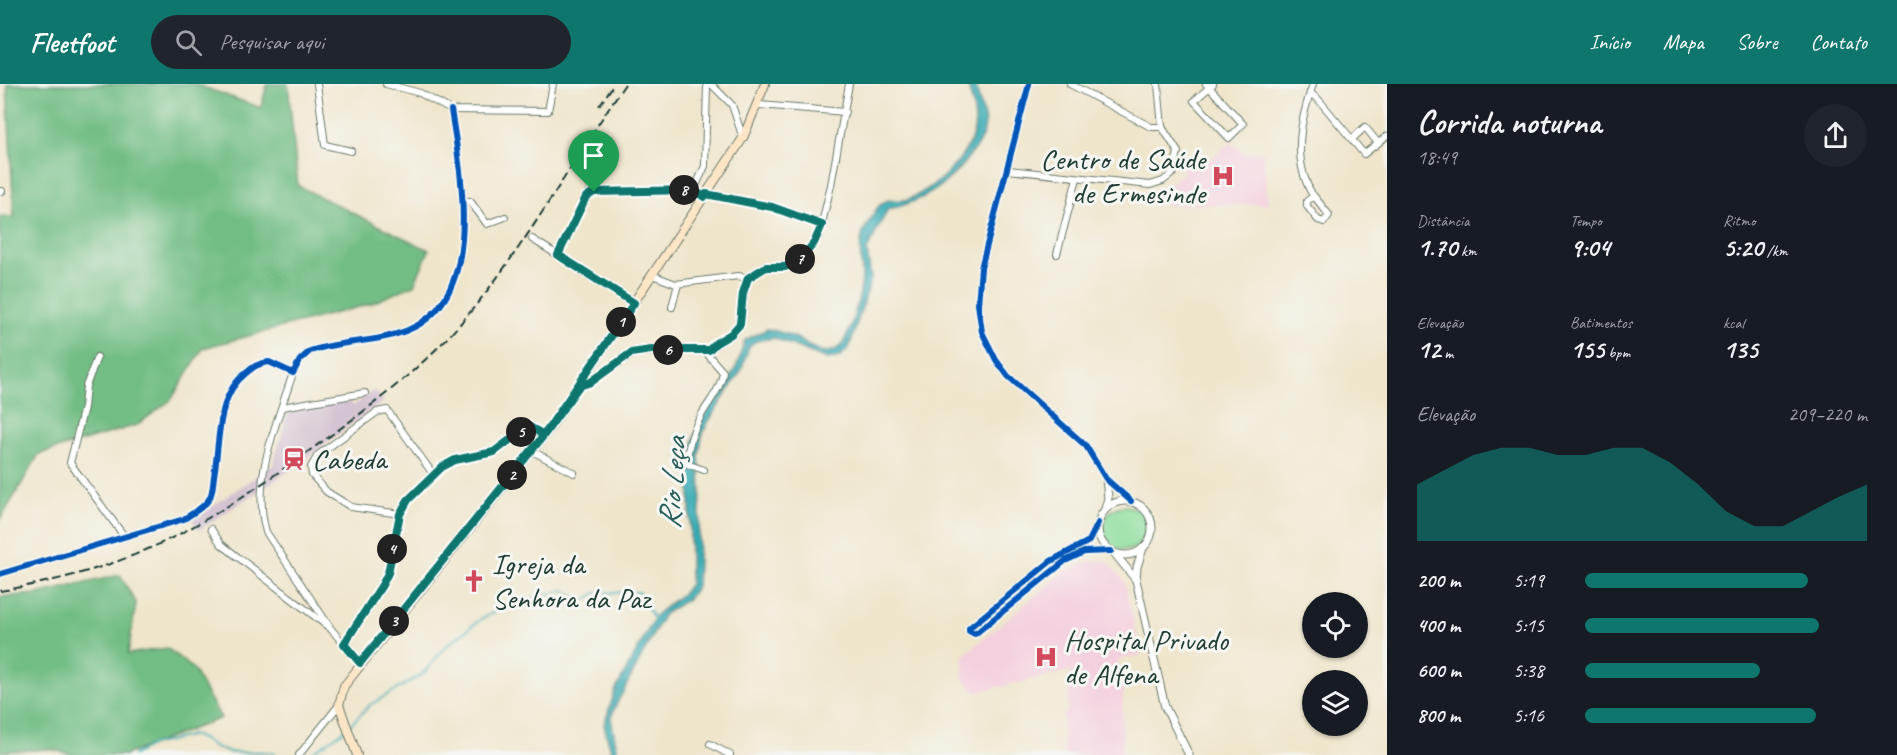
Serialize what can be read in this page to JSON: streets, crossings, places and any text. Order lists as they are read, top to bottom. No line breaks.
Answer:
{"water":["Rio Leça"],"places":{"hospital":["Centro de Saúde de Ermesinde","Hospital Privado de Alfena"],"station":["Cabeda"],"church":["Igreja da Senhora da Paz"]},"page":{"header":"Fleetfoot","search":"Pesquisar aqui","nav":["Início","Mapa","Sobre","Contato"],"heading":["Corrida noturna","18:49"],"pins":["8","7","1","6","5","2","4","3"],"stats":[["Distância","1.70 km"],["Tempo","9:04"],["Ritmo","5:20 /km"],["Elevação","12 m"],["Batimentos","155 bpm"],["kcal","135"]],"chart":["Elevação","209–220 m"],"list":[{"name":"200 m","note":"5:19"},{"name":"400 m","note":"5:15"},{"name":"600 m","note":"5:38"},{"name":"800 m","note":"5:16"}]}}
